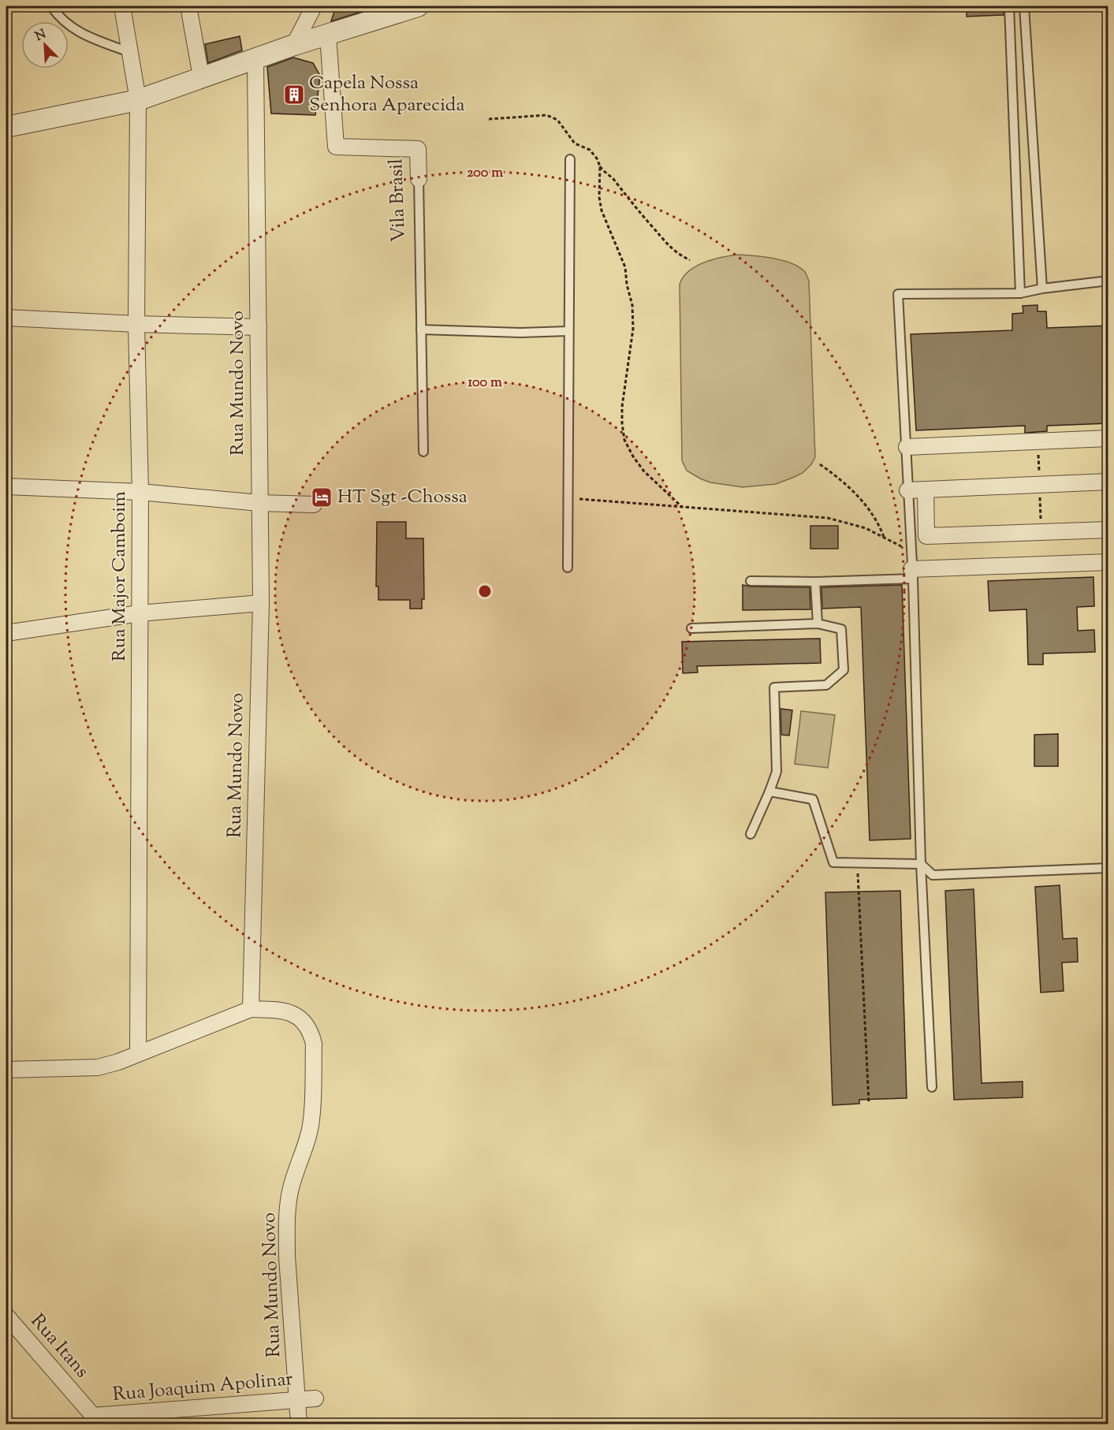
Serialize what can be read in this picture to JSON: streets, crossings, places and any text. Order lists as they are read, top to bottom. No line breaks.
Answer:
{"streets":{"street":["Vila Brasil","Rua Mundo Novo","Rua Major Camboim","Rua Itans","Rua Joaquim Apolinar"]},"crossings":[["Rua Mundo Novo","Rua Joaquim Apolinar"],["Rua Itans","Rua Joaquim Apolinar"]],"places":{"building":["Capela Nossa Senhora Aparecida"],"hotel":["HT Sgt -Chossa"]},"north":"top left","rings":["200 m","100 m"]}
